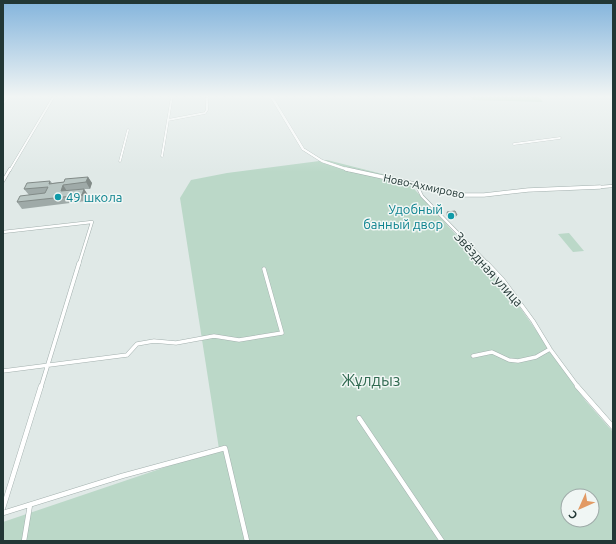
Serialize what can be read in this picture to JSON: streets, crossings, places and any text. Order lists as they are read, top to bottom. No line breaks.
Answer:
{"streets":{"street":["Ново-Ахмирово","Звёздная улица"]},"crossings":[["Ново-Ахмирово","Звёздная улица"]],"parks":["Жұлдыз"],"places":["49 школа","Удобный банный двор"],"north":"bottom left"}
